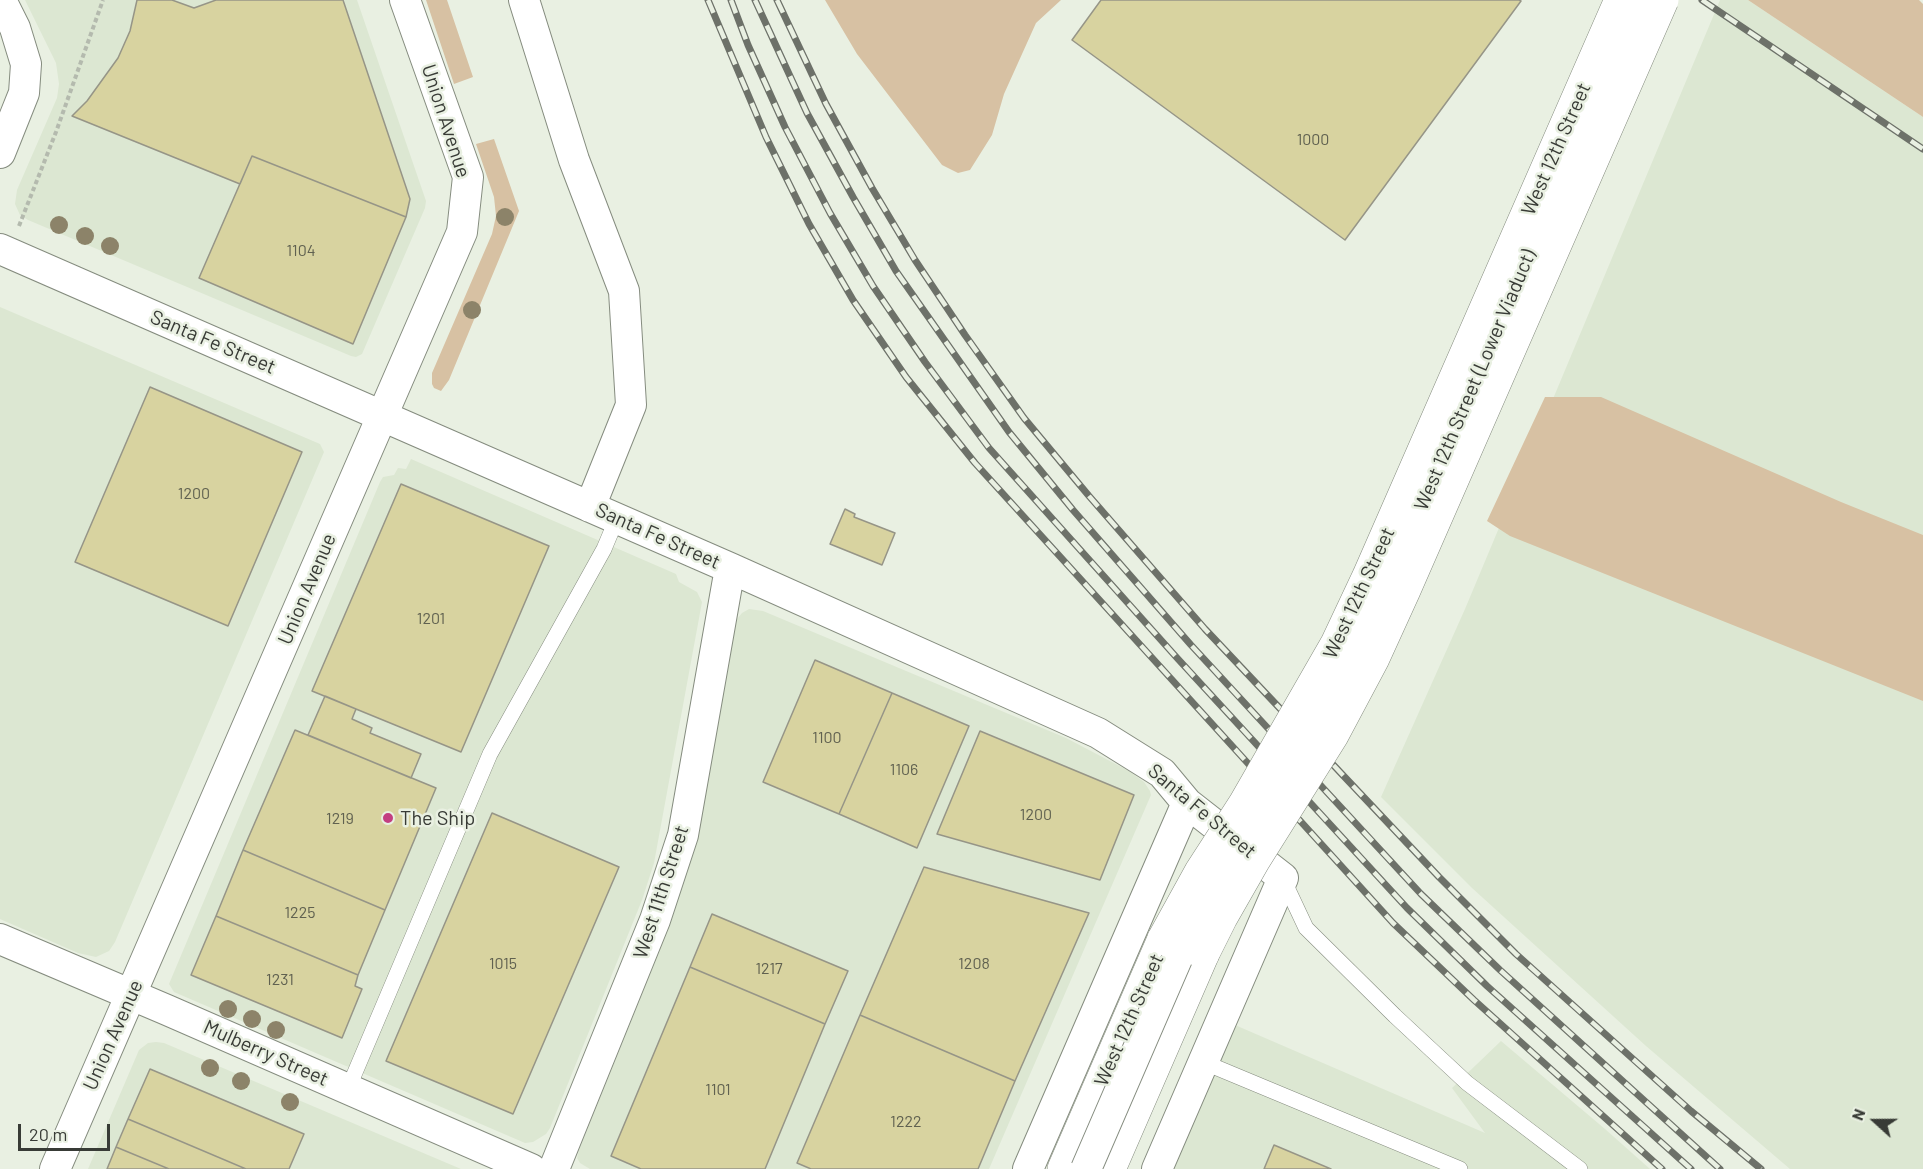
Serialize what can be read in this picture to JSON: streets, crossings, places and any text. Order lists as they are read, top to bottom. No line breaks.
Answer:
{"streets":{"main road":["West 12th Street"],"street":["Union Avenue","Santa Fe Street","West 12th Street (Lower Viaduct)","West 11th Street","Mulberry Street"]},"crossings":[["Union Avenue","Santa Fe Street"],["Union Avenue","Mulberry Street"],["West 12th Street","Santa Fe Street"],["Santa Fe Street","West 11th Street"]],"places":["The Ship"],"house_numbers":["1000","1104","1200","1201","1100","1106","1200","1219","1225","1015","1208","1217","1231","1101","1222"],"scale_bar":"20 m","north":"left"}
